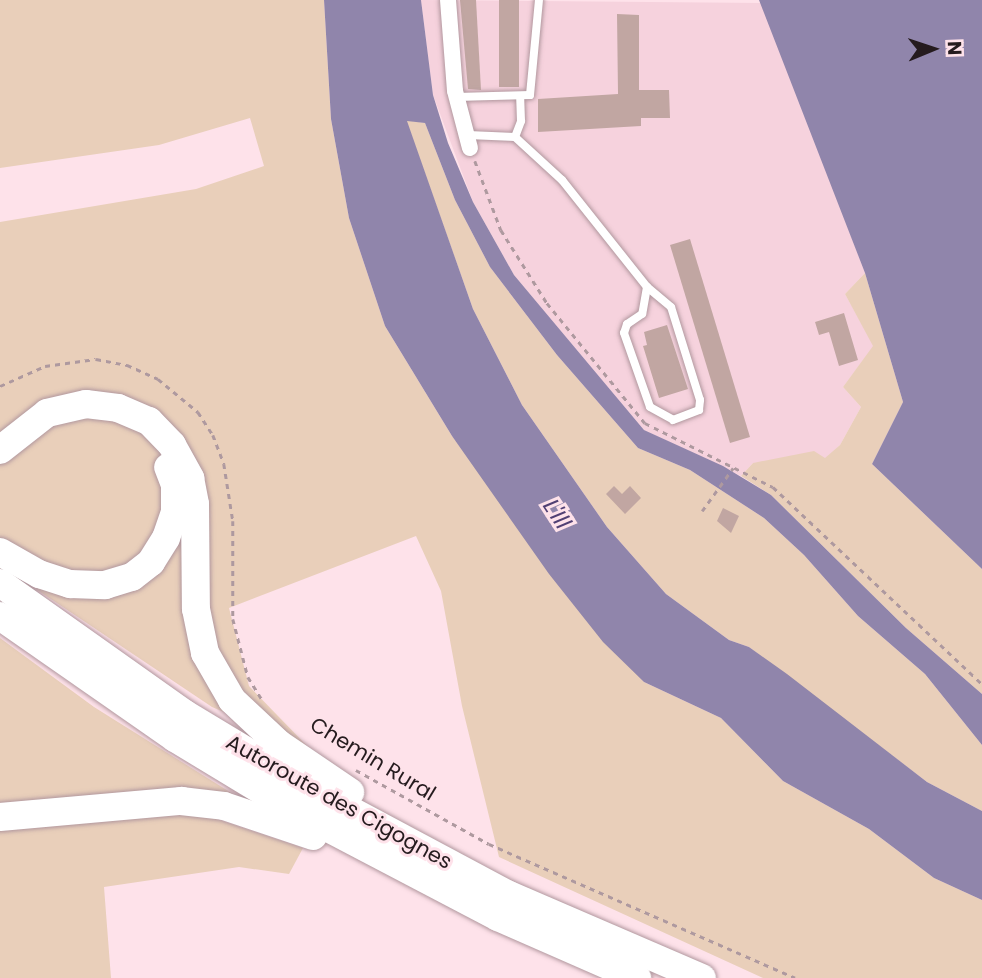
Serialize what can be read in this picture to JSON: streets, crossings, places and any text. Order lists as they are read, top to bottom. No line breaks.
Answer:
{"streets":{"highway":["Autoroute des Cigognes"],"path":["Chemin Rural"]},"water":["L'Ill"],"north":"right"}
